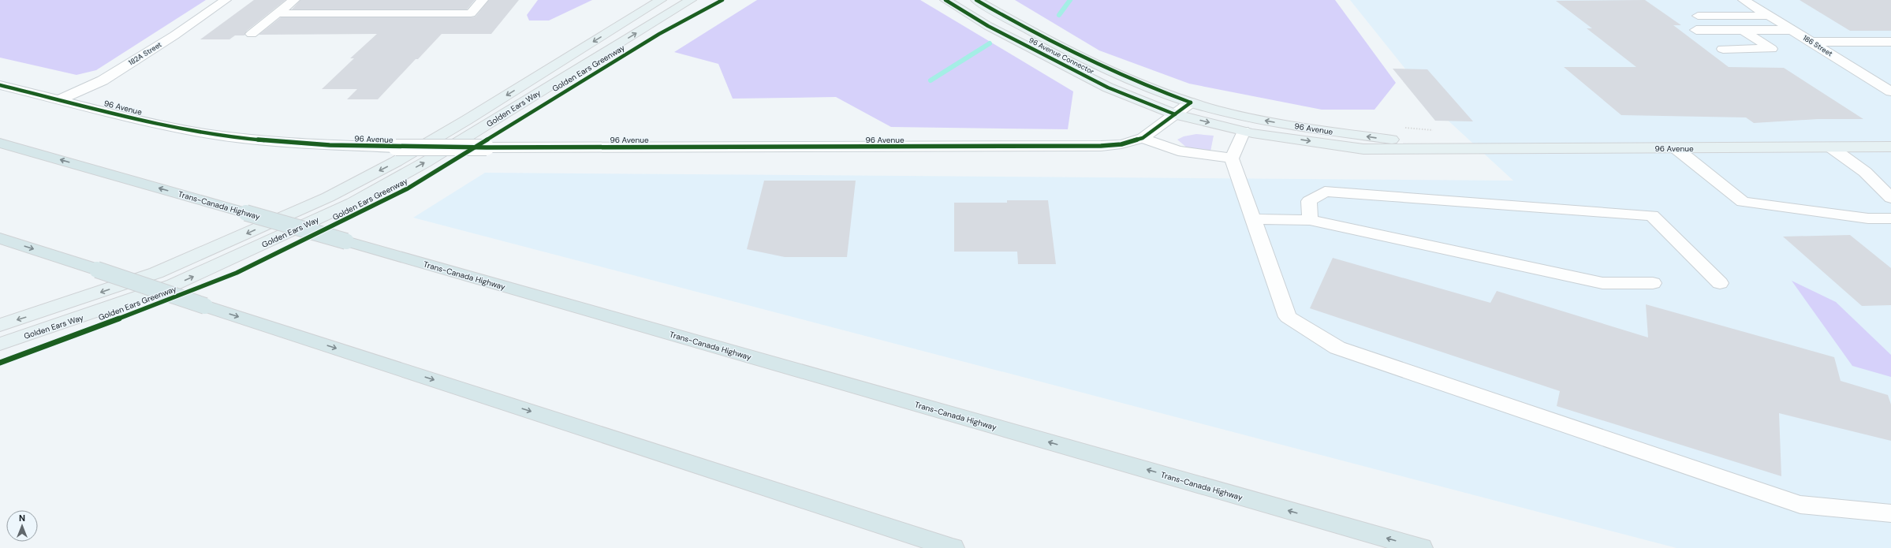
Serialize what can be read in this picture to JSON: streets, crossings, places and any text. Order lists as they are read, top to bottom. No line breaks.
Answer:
{"streets":{"highway":["Trans-Canada Highway"],"main road":["96 Avenue Connector","96 Avenue","Golden Ears Way"],"street":["186 Street","182A Street"],"cycle path":["Golden Ears Greenway"]},"crossings":[["182A Street","96 Avenue"],["96 Avenue Connector","96 Avenue"]],"north":"top"}
